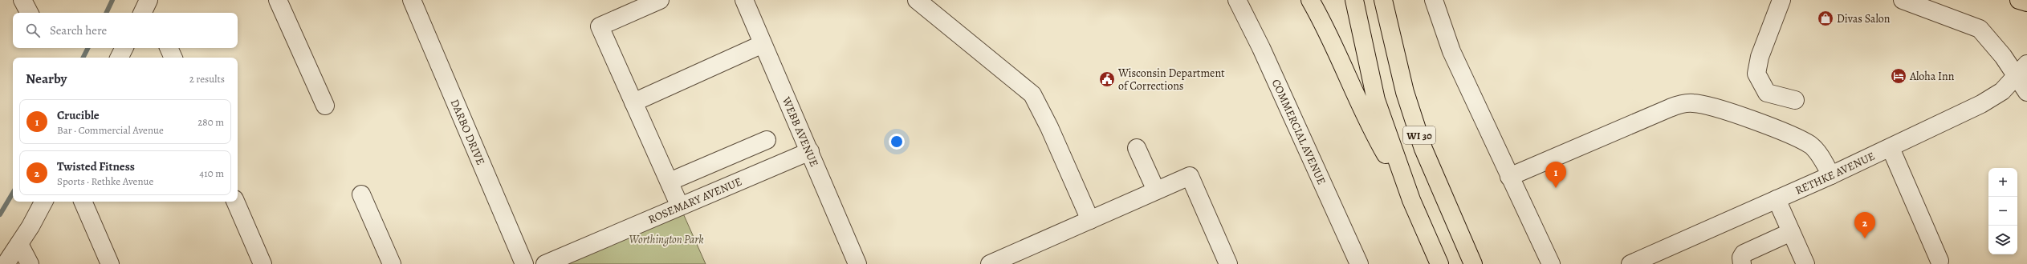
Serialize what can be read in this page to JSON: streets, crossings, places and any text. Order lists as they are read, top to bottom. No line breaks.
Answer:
{"streets":{"main road":["WI 30"],"street":["COMMERCIAL AVENUE","DARBO DRIVE","WEBB AVENUE","RETHKE AVENUE","ROSEMARY AVENUE"]},"crossings":[["WEBB AVENUE","ROSEMARY AVENUE"]],"parks":["Worthington Park"],"places":{"shop":["Divas Salon"],"hotel":["Aloha Inn"],"public building":["Wisconsin Department of Corrections"]},"page":{"search":"Search here","heading":["Nearby","2 results"],"list":[{"mark":"1","name":"Crucible","note":"Bar · Commercial Avenue","value":"280 m"},{"mark":"2","name":"Twisted Fitness","note":"Sports · Rethke Avenue","value":"410 m"}],"pins":["1","2"],"map_buttons":["+","−"]}}
